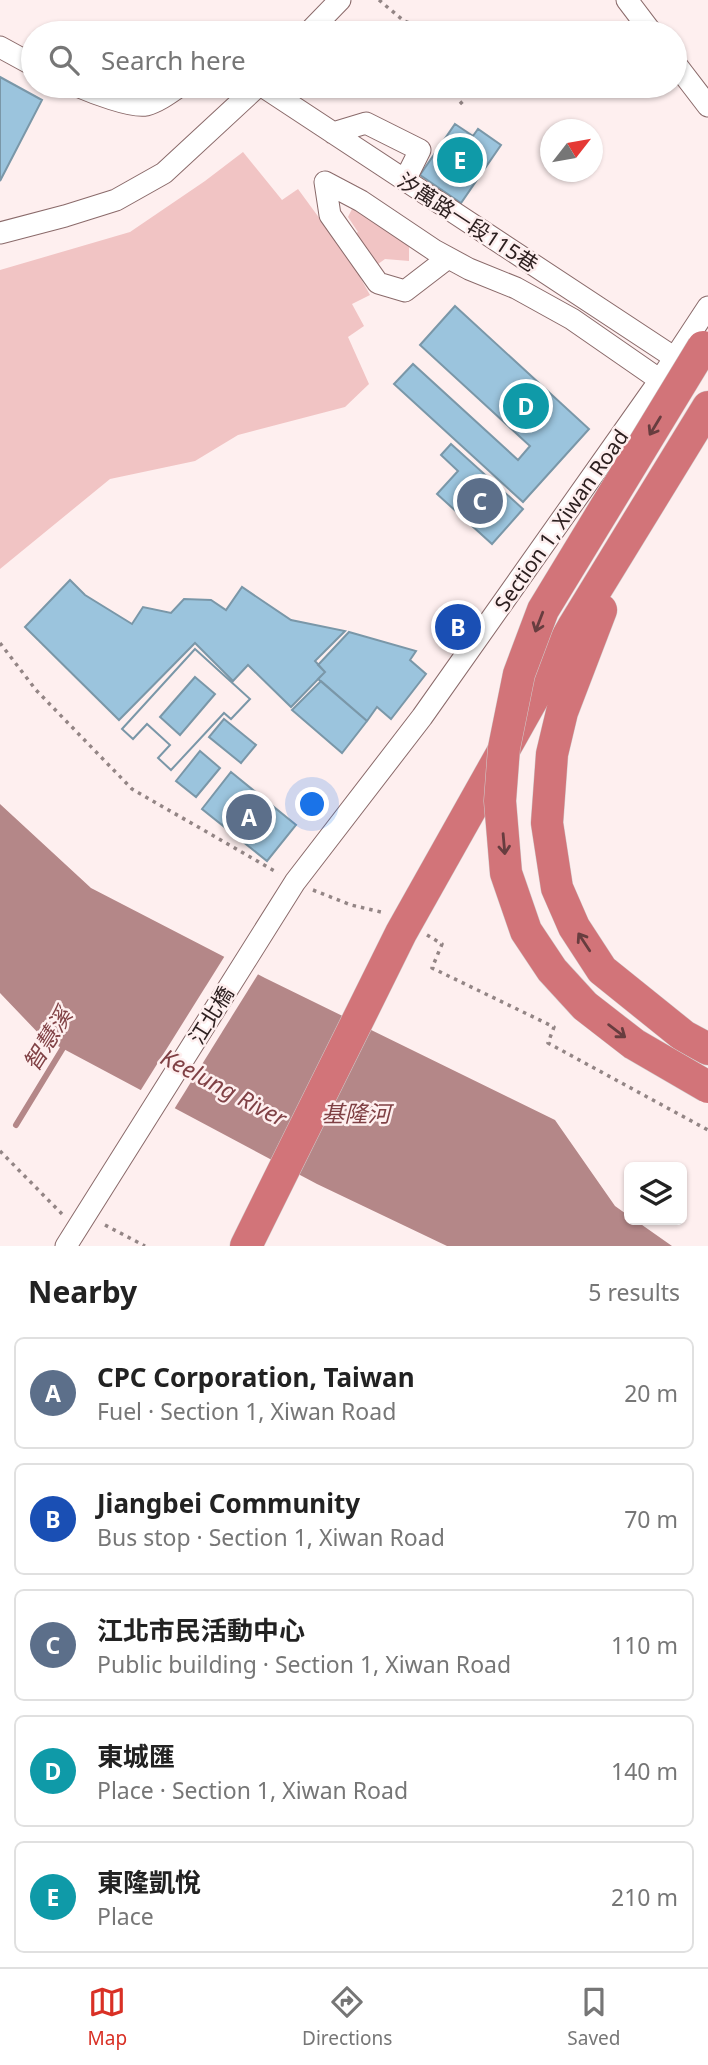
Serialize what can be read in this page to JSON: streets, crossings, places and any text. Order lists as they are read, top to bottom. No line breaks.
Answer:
{"streets":{"street":["汐萬路一段115巷","Section 1, Xiwan Road","江北橋"]},"crossings":[["汐萬路一段115巷","Section 1, Xiwan Road"],["Section 1, Xiwan Road","江北橋"]],"water":["智慧溪","Keelung River","基隆河"],"north":"top right","page":{"search":"Search here","pins":["E","D","C","B","A"],"heading":["Nearby","5 results"],"list":[{"mark":"A","name":"CPC Corporation, Taiwan","note":"Fuel · Section 1, Xiwan Road","value":"20 m"},{"mark":"B","name":"Jiangbei Community","note":"Bus stop · Section 1, Xiwan Road","value":"70 m"},{"mark":"C","name":"江北市民活動中心","note":"Public building · Section 1, Xiwan Road","value":"110 m"},{"mark":"D","name":"東城匯","note":"Place · Section 1, Xiwan Road","value":"140 m"},{"mark":"E","name":"東隆凱悅","note":"Place","value":"210 m"}],"nav":["Map","Directions","Saved"]}}
